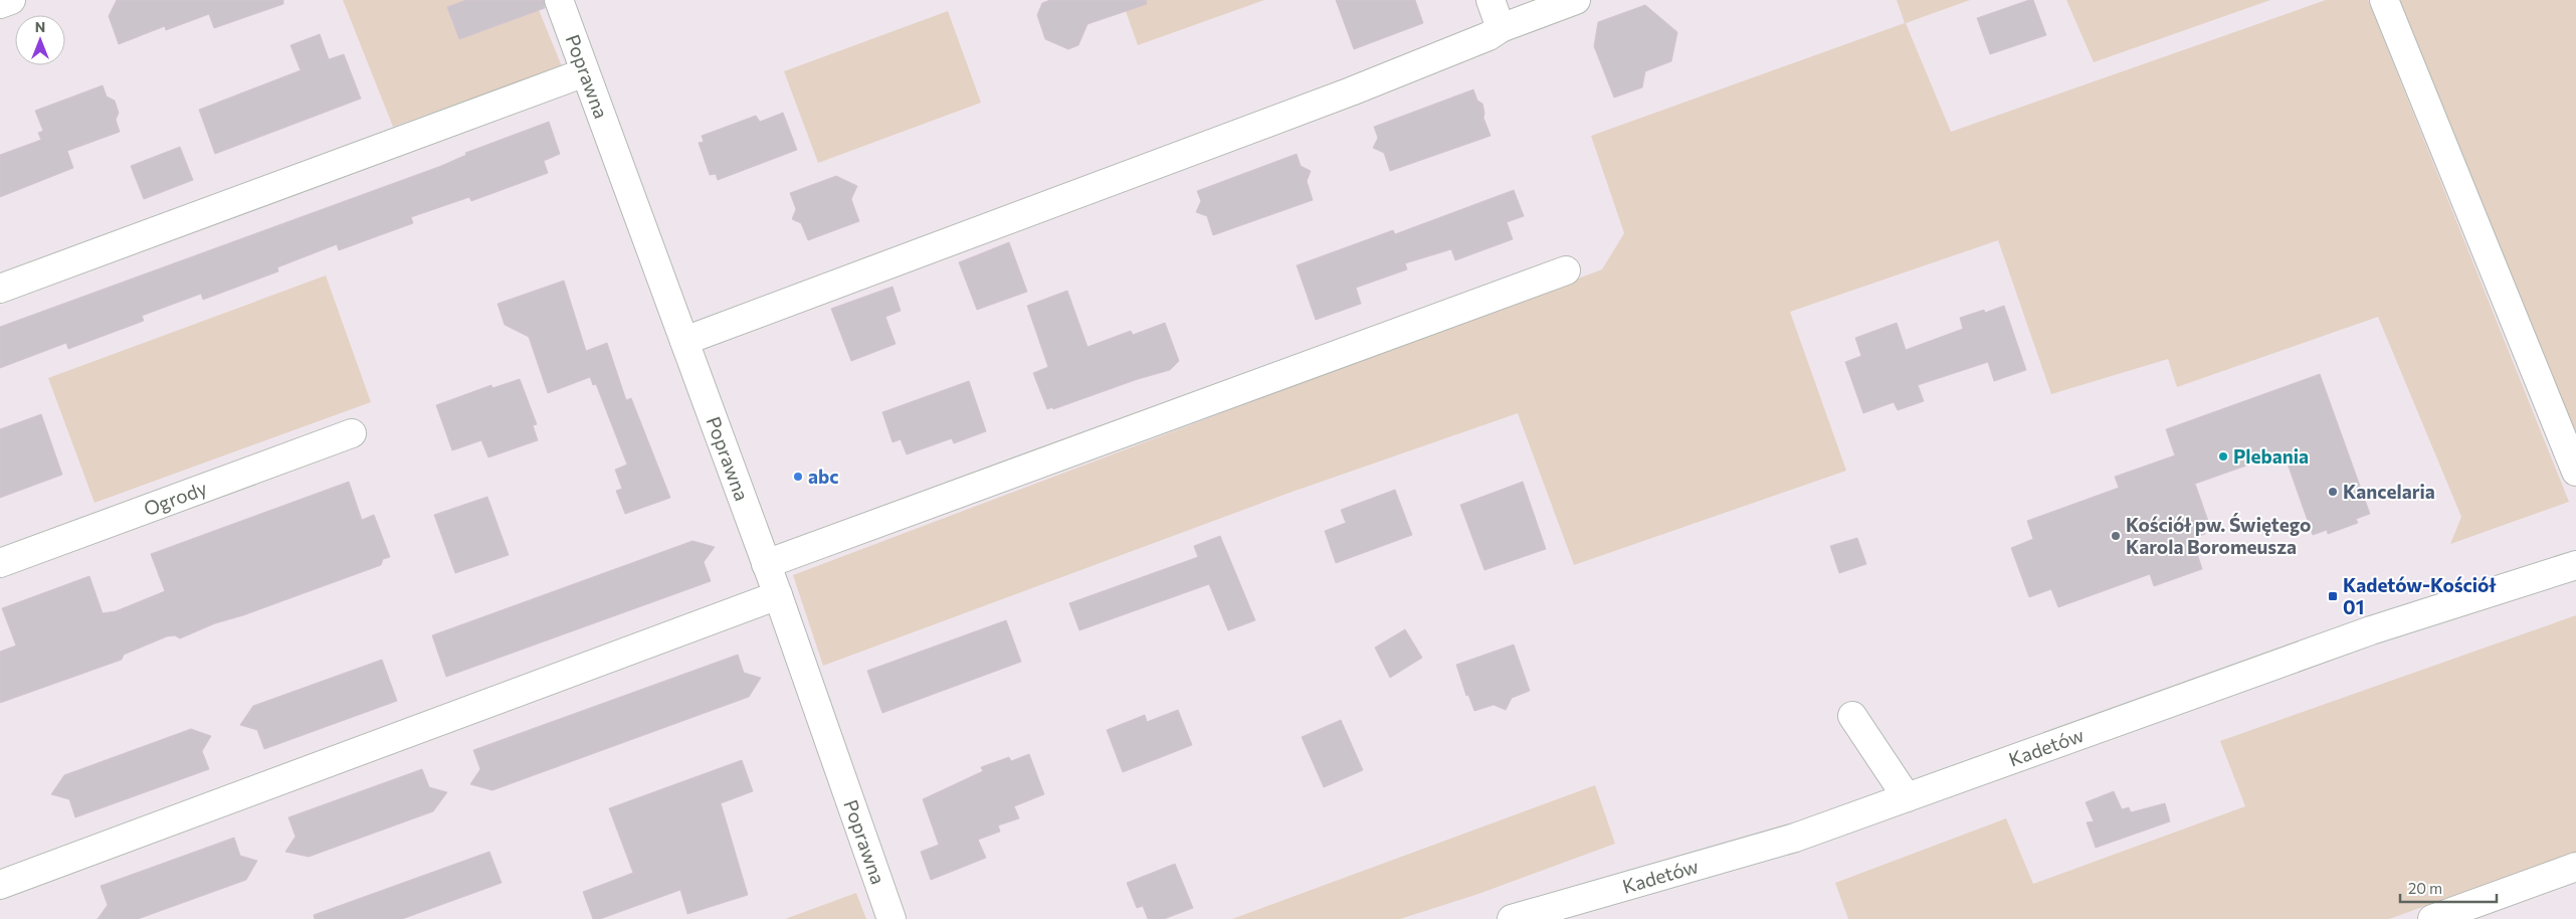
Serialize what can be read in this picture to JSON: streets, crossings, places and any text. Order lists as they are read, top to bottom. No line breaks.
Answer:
{"streets":{"street":["Poprawna","Ogrody","Kadetów"]},"places":{"other":["Plebania","abc","Kancelaria","Kościół pw. Świętego Karola Boromeusza"],"transit":["Kadetów-Kościół 01"]},"scale_bar":"20 m","north":"top"}
